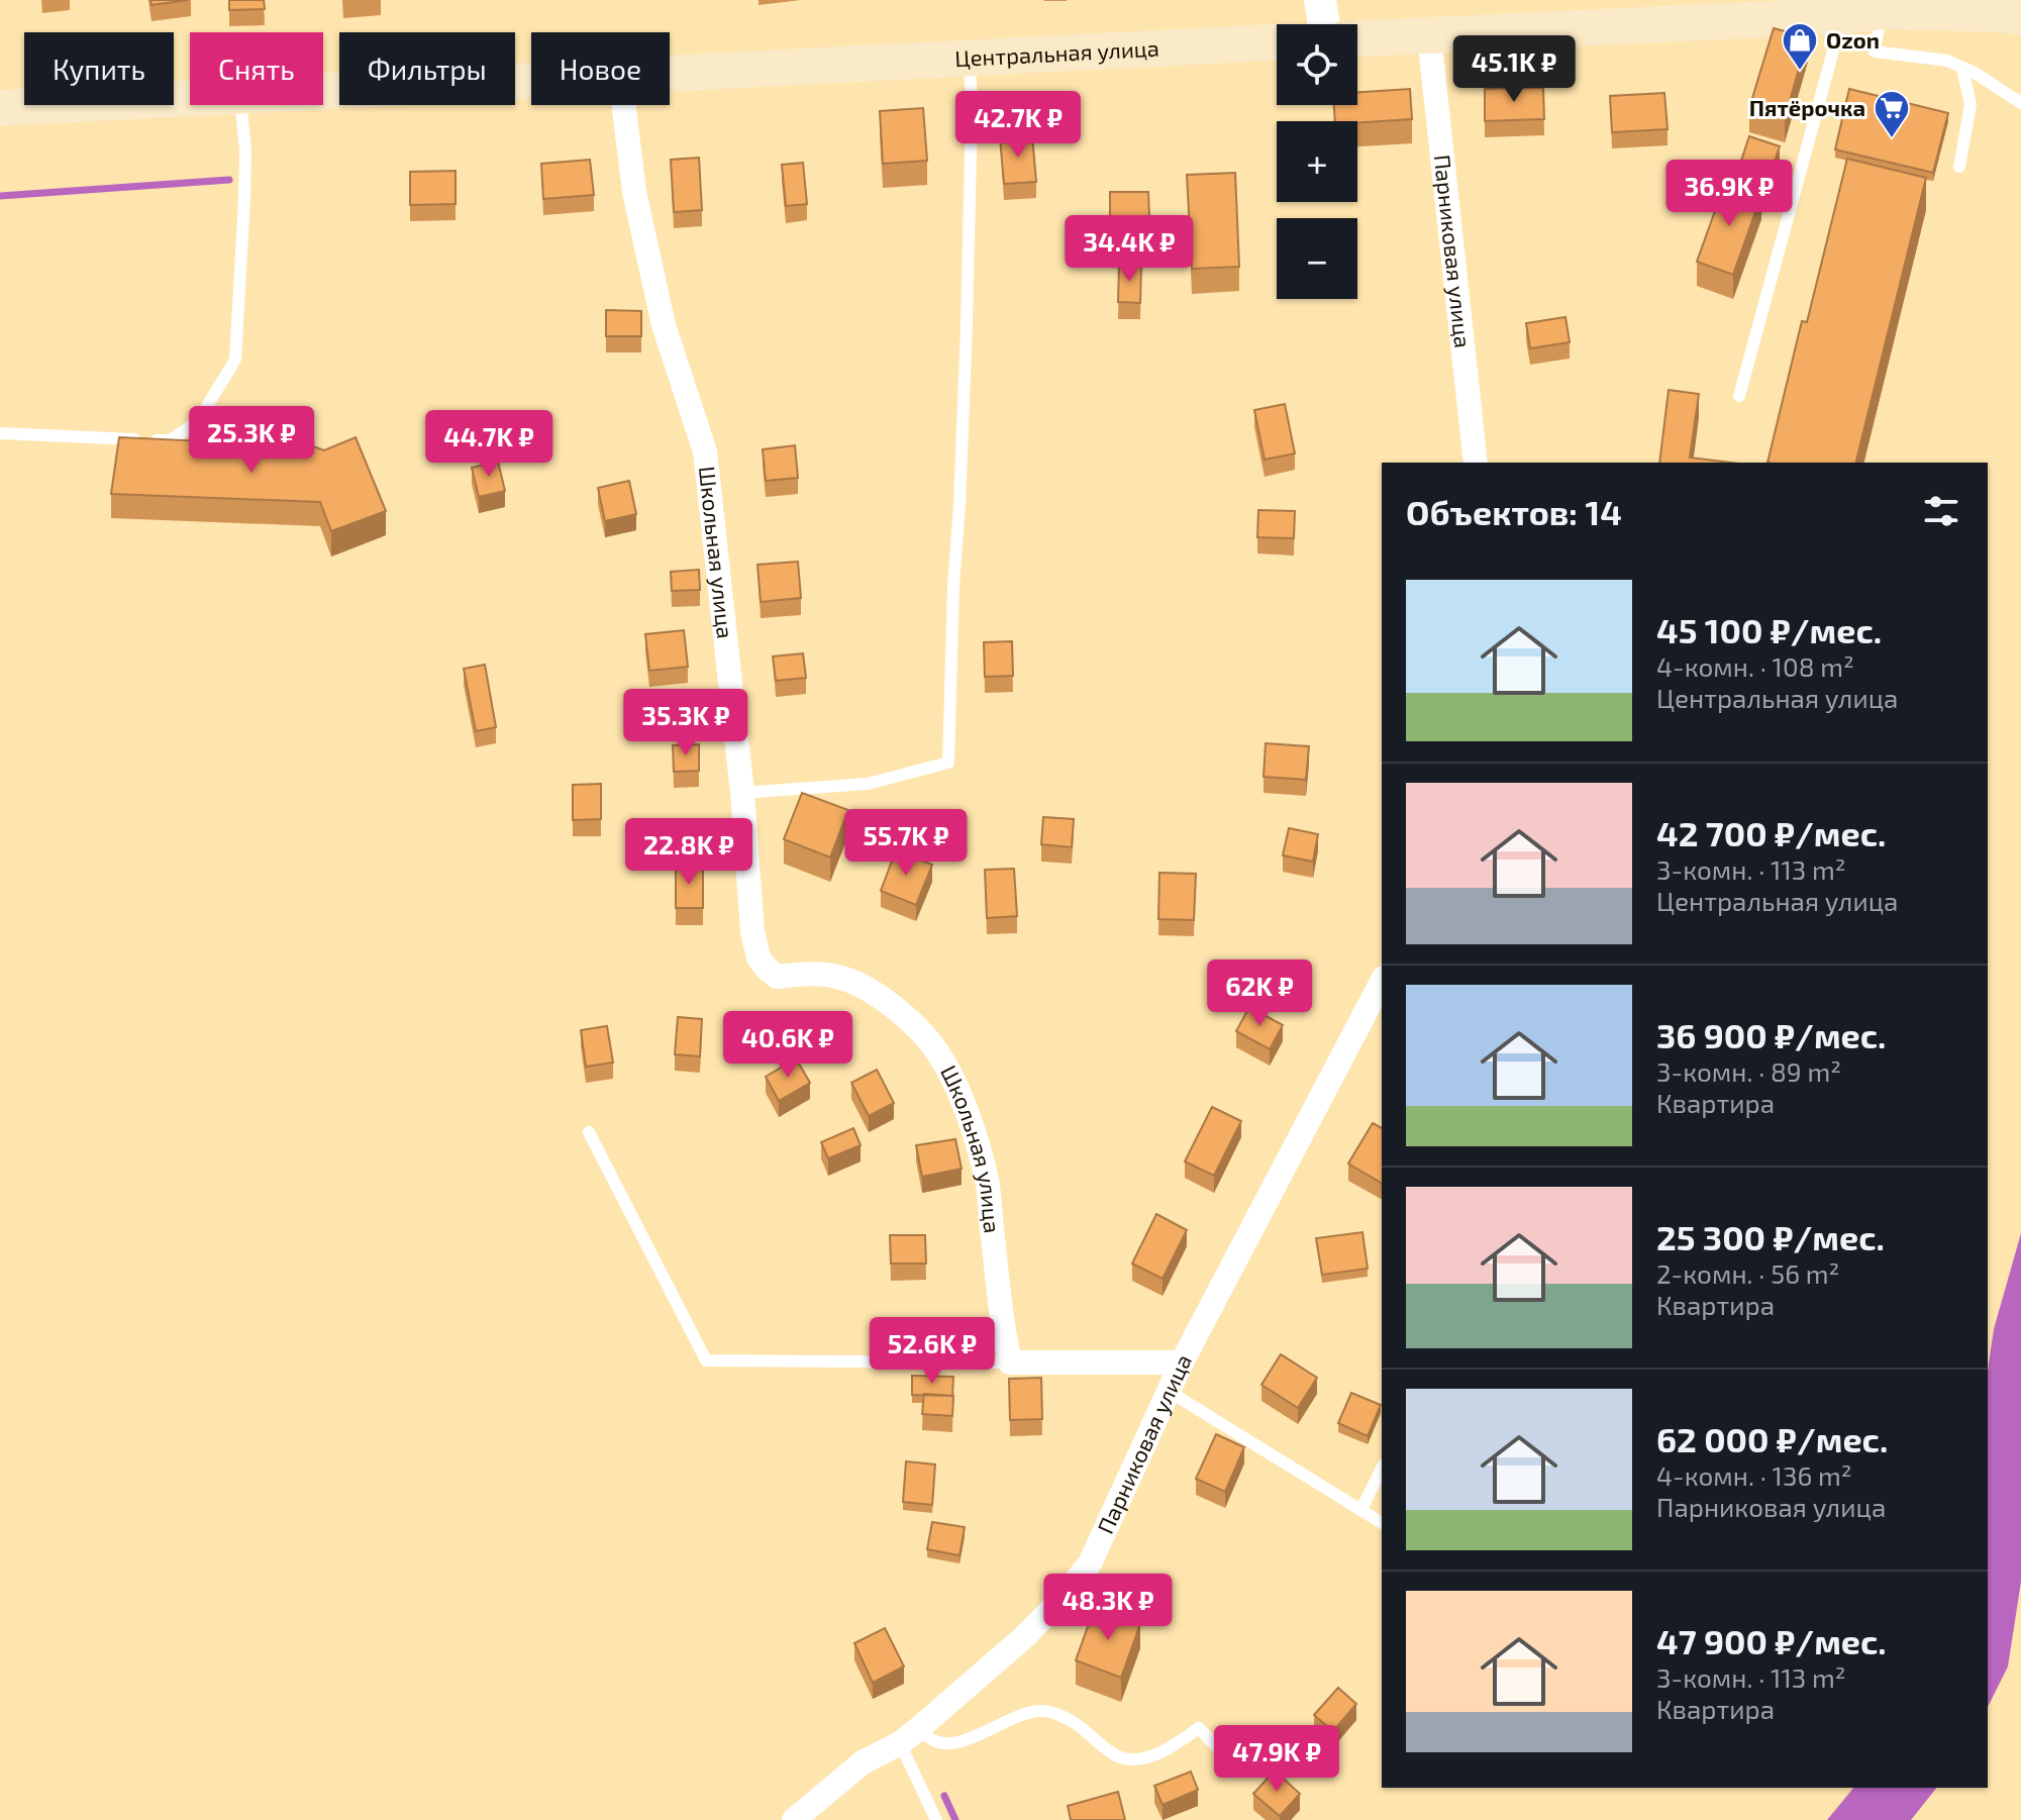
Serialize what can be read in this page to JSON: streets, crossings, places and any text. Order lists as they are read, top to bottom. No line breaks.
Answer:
{"streets":{"main road":["Центральная улица"],"street":["Парниковая улица","Школьная улица"]},"places":{"shop":["Ozon"],"supermarket":["Пятёрочка"]},"page":{"map_buttons":["+","−"],"chip":["Купить","Снять","Фильтры","Новое"],"price":["45.1K ₽","42.7K ₽","36.9K ₽","34.4K ₽","25.3K ₽","44.7K ₽","35.3K ₽","55.7K ₽","22.8K ₽","62K ₽","40.6K ₽","52.6K ₽","48.3K ₽","47.9K ₽"],"heading":"Объектов: 14","list":[{"name":"45 100 ₽/мес.","note":"4-комн. · 108 m² · Центральная улица"},{"name":"42 700 ₽/мес.","note":"3-комн. · 113 m² · Центральная улица"},{"name":"36 900 ₽/мес.","note":"3-комн. · 89 m² · Квартира"},{"name":"25 300 ₽/мес.","note":"2-комн. · 56 m² · Квартира"},{"name":"62 000 ₽/мес.","note":"4-комн. · 136 m² · Парниковая улица"},{"name":"47 900 ₽/мес.","note":"3-комн. · 113 m² · Квартира"}]}}
